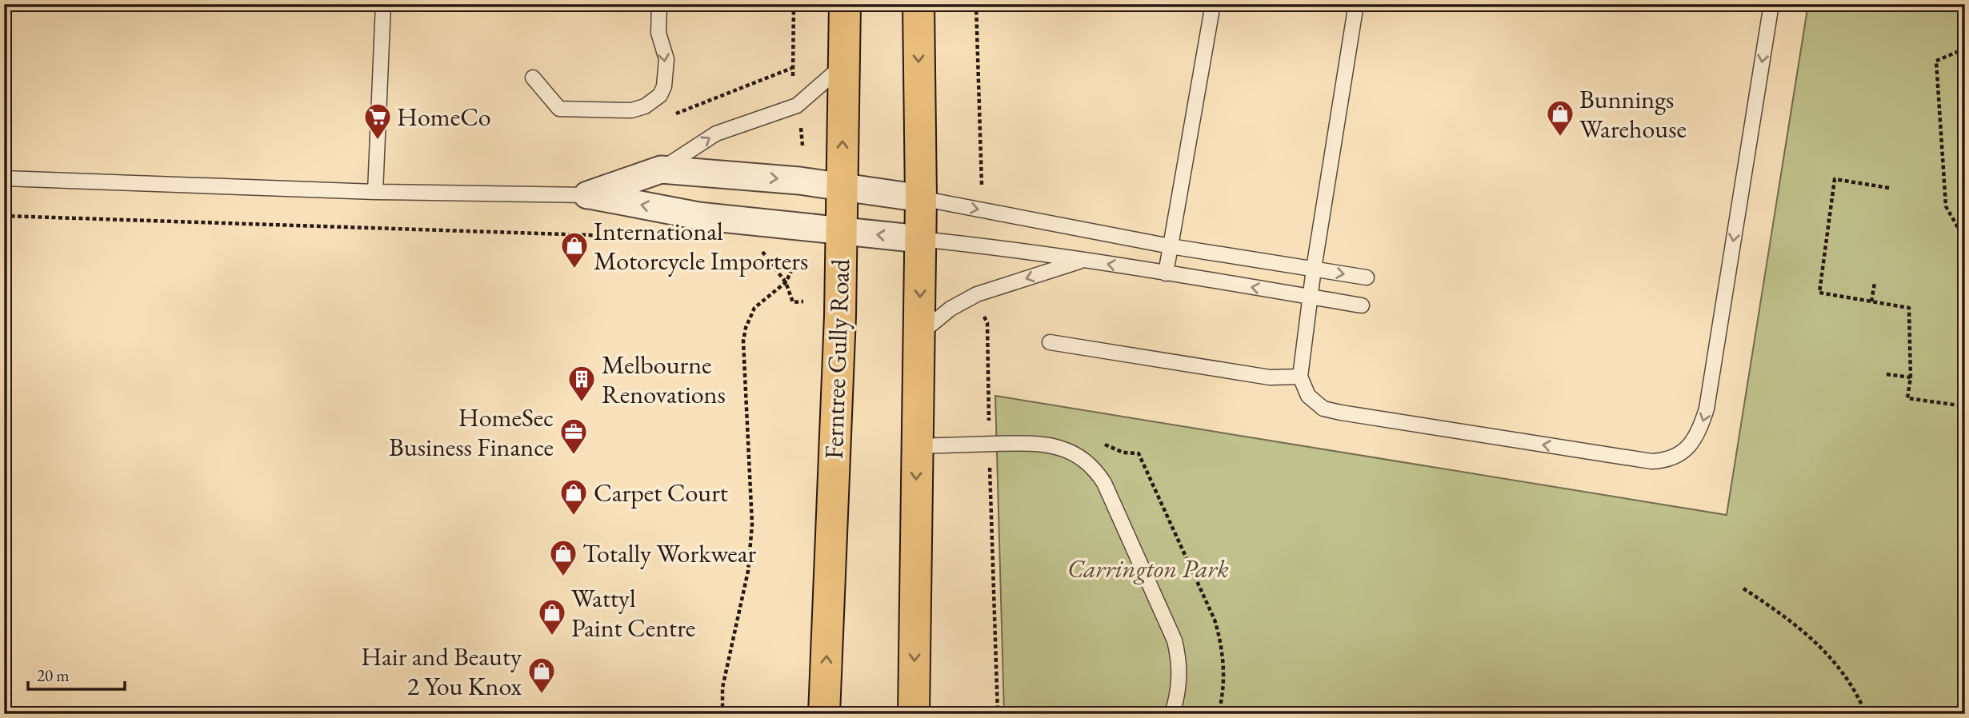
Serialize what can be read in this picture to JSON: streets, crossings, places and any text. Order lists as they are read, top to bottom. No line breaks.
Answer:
{"streets":{"main road":["Ferntree Gully Road"]},"parks":["Carrington Park"],"places":{"shop":["Bunnings Warehouse","International Motorcycle Importers","Carpet Court","Totally Workwear","Wattyl Paint Centre","Hair and Beauty 2 You Knox"],"supermarket":["HomeCo"],"building":["Melbourne Renovations"],"office":["HomeSec Business Finance"]},"scale_bar":"20 m"}
